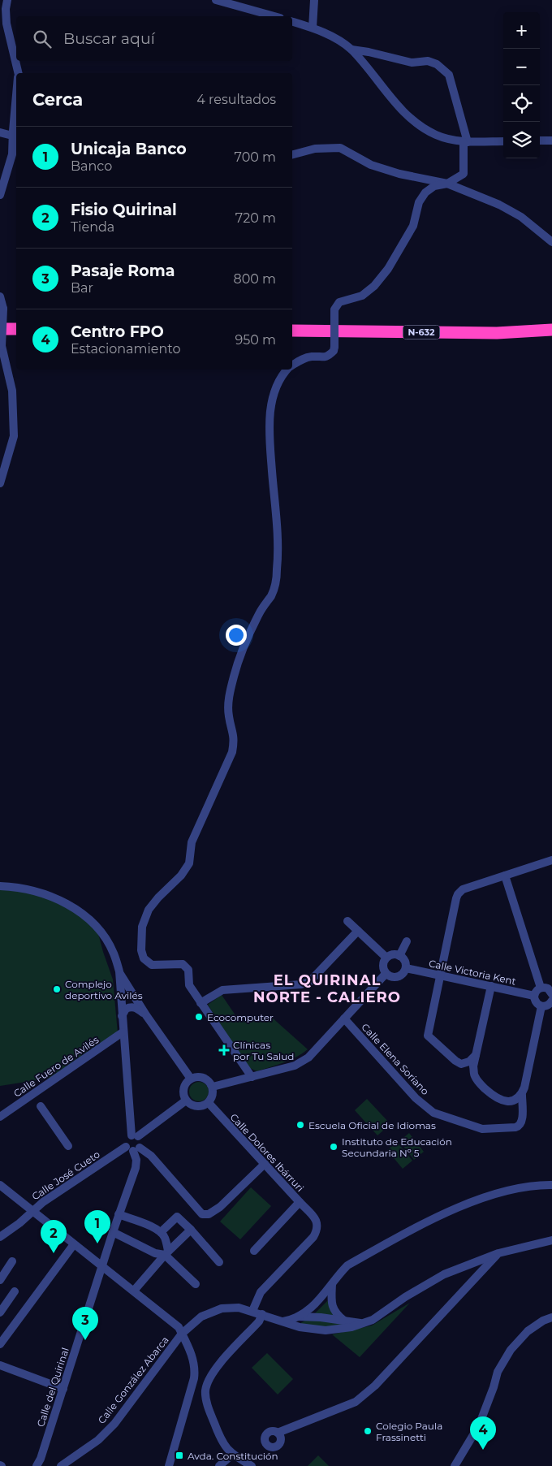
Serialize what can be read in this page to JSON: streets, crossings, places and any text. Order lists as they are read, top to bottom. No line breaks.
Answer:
{"streets":{"highway":["N-632"],"street":["Calle Victoria Kent","Calle Elena Soriano","Calle Fuero de Avilés","Calle Dolores Ibárruri","Calle José Cueto","Calle González Abarca","Calle del Quirinal"]},"crossings":[["Calle José Cueto","Calle del Quirinal"]],"districts":["EL QUIRINAL NORTE - CALIERO"],"places":{"other":["Complejo deportivo Avilés","Ecocomputer","Escuela Oficial de Idiomas","Instituto de Educación Secundaria Nº 5","Colegio Paula Frassinetti"],"health":["Clínicas por Tu Salud"],"transit":["Avda. Constitución"]},"page":{"map_buttons":["+","−"],"search":"Buscar aquí","heading":["Cerca","4 resultados"],"list":[{"mark":"1","name":"Unicaja Banco","note":"Banco","value":"700 m"},{"mark":"2","name":"Fisio Quirinal","note":"Tienda","value":"720 m"},{"mark":"3","name":"Pasaje Roma","note":"Bar","value":"800 m"},{"mark":"4","name":"Centro FPO","note":"Estacionamiento","value":"950 m"}],"pins":["1","2","3","4"]}}
